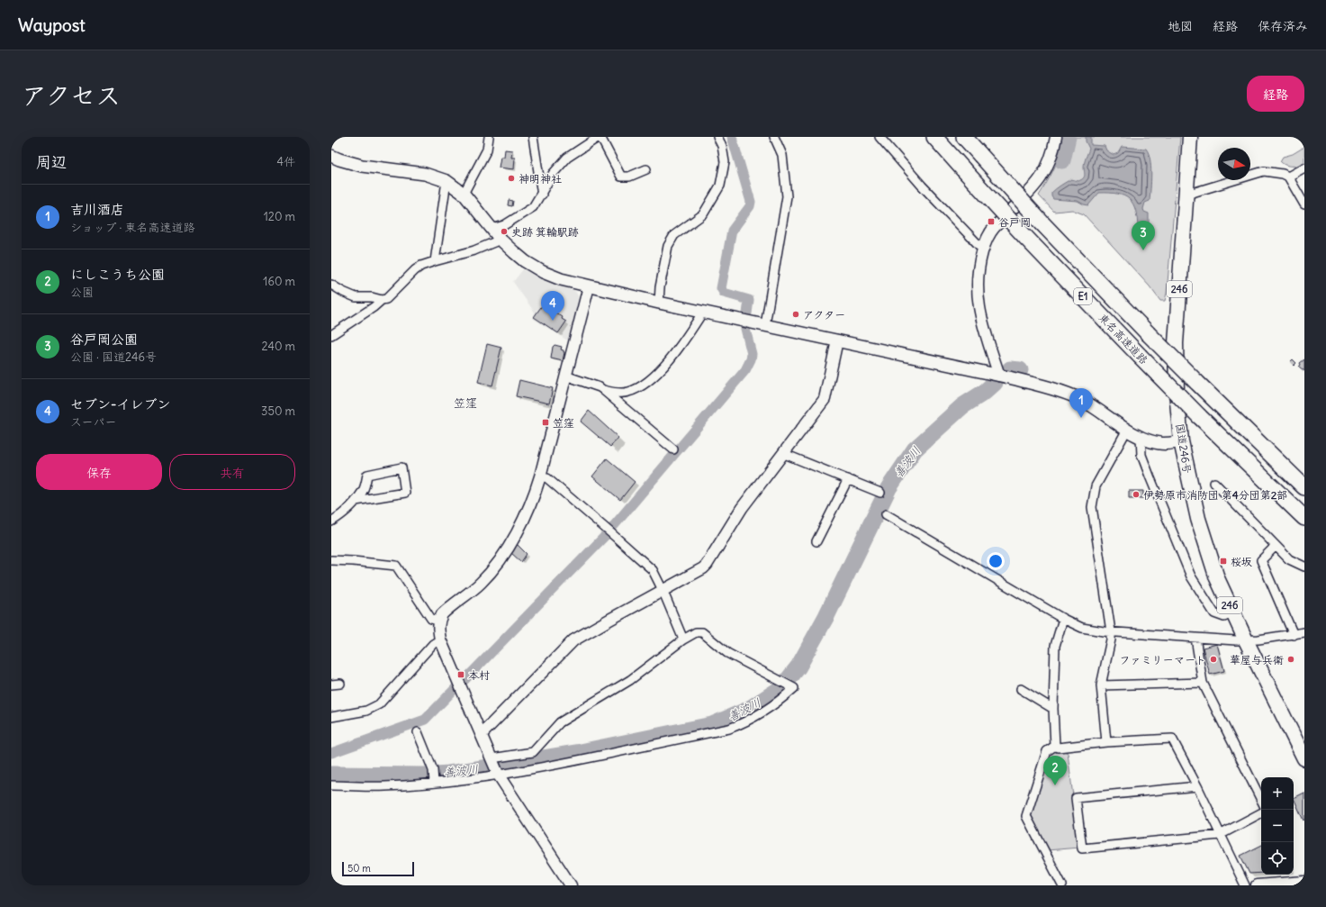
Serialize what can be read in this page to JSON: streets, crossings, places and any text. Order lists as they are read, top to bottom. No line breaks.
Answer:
{"streets":{"highway":["246","E1","東名高速道路","国道246号"]},"districts":["笠窪"],"water":["善波川"],"places":{"other":["神明神社","史跡 箕輪駅跡","アクター","伊勢原市消防団 第4分団第2部","ファミリーマート","華屋与兵衛"],"transit":["谷戸岡","笠窪","桜坂","本村"]},"scale_bar":"50 m","north":"right","page":{"header":"Waypost","nav":["地図","経路","保存済み"],"title":"アクセス","buttons":["経路",["保存","共有"]],"heading":["周辺","4件"],"list":[{"mark":"1","name":"吉川酒店","note":"ショップ · 東名高速道路","value":"120 m"},{"mark":"2","name":"にしこうち公園","note":"公園","value":"160 m"},{"mark":"3","name":"谷戸岡公園","note":"公園 · 国道246号","value":"240 m"},{"mark":"4","name":"セブン-イレブン","note":"スーパー","value":"350 m"}],"pins":["3","4","1","2"],"map_buttons":["+","−"],"scale":"50 m"}}
